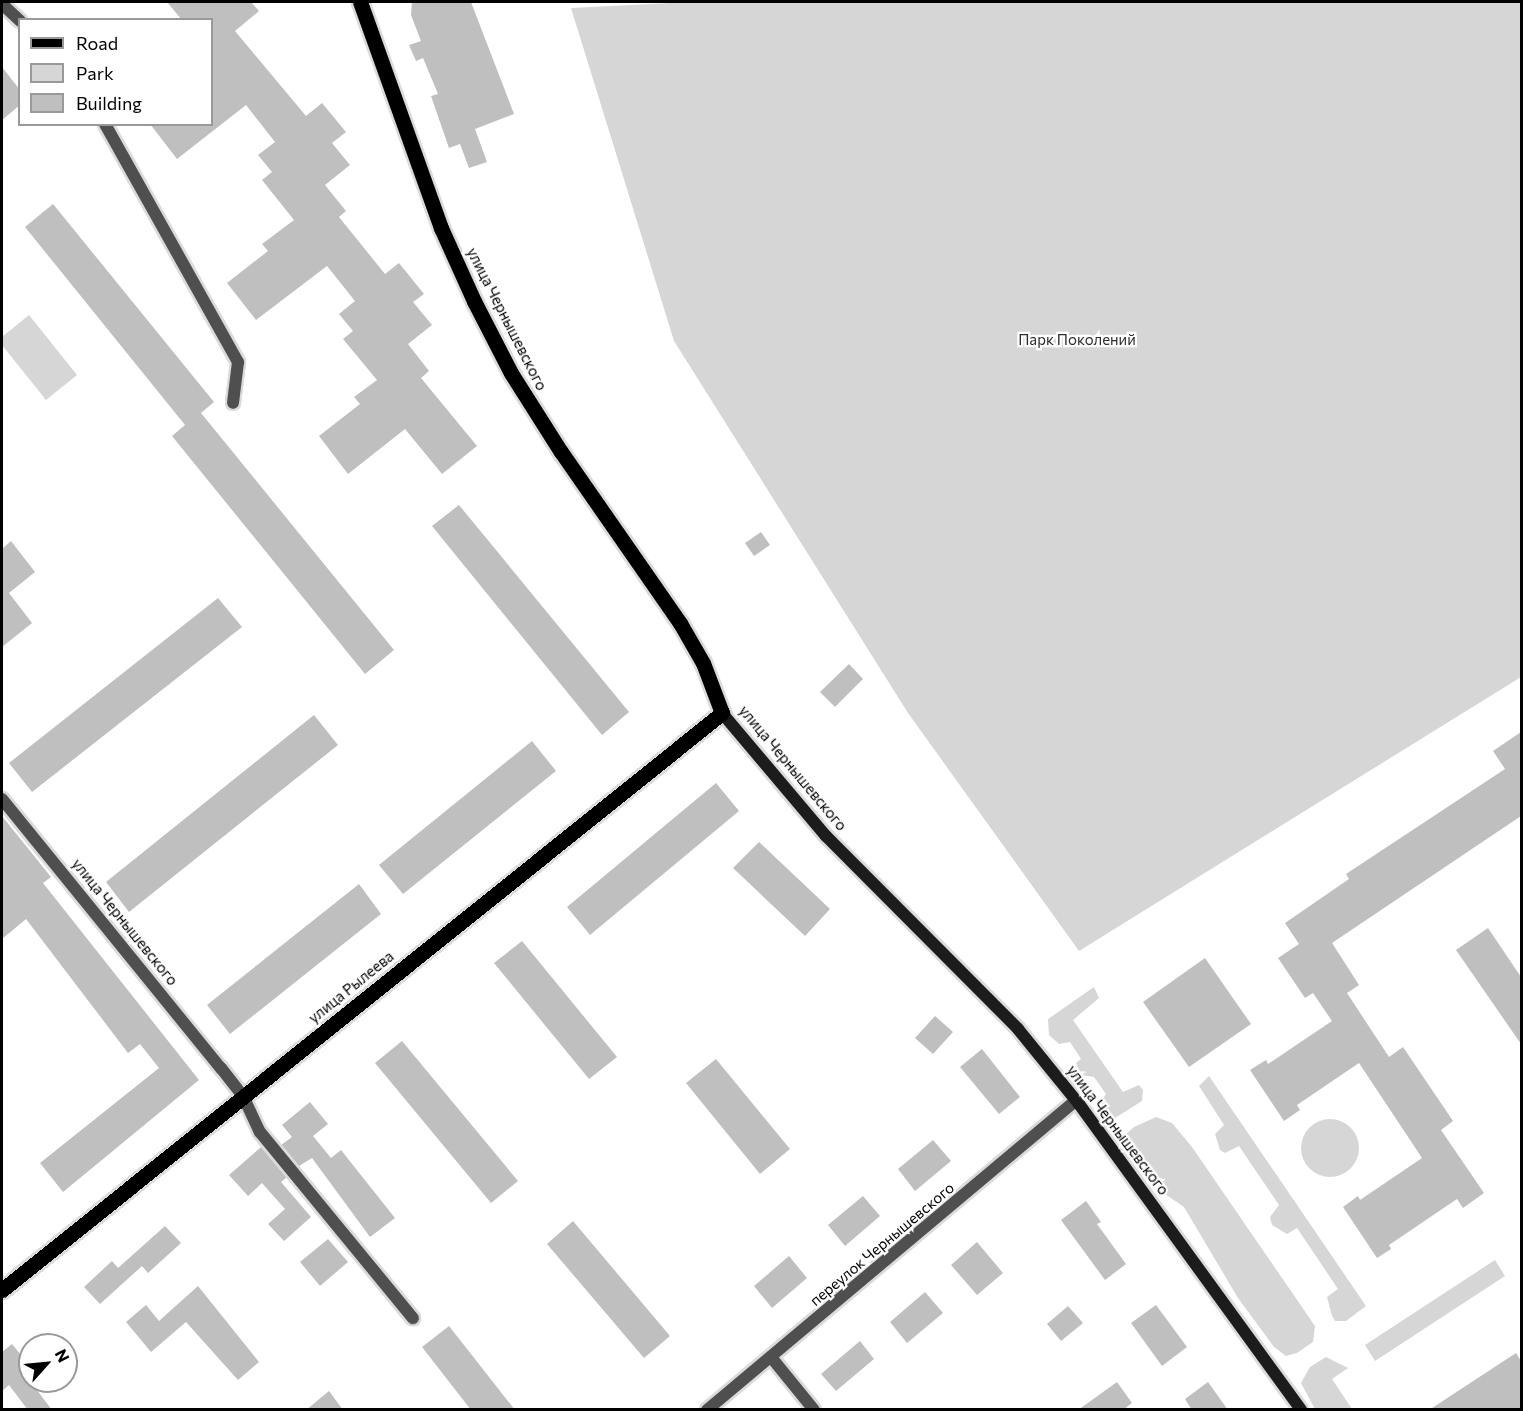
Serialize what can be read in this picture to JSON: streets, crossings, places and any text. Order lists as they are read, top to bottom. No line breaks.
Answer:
{"streets":{"main road":["улица Чернышевского","улица Рылеева"],"street":["переулок Чернышевского"]},"crossings":[["улица Чернышевского","улица Рылеева"],["улица Чернышевского","переулок Чернышевского"]],"parks":["Парк Поколений"],"legend":["Road","Park","Building"],"north":"top right"}
